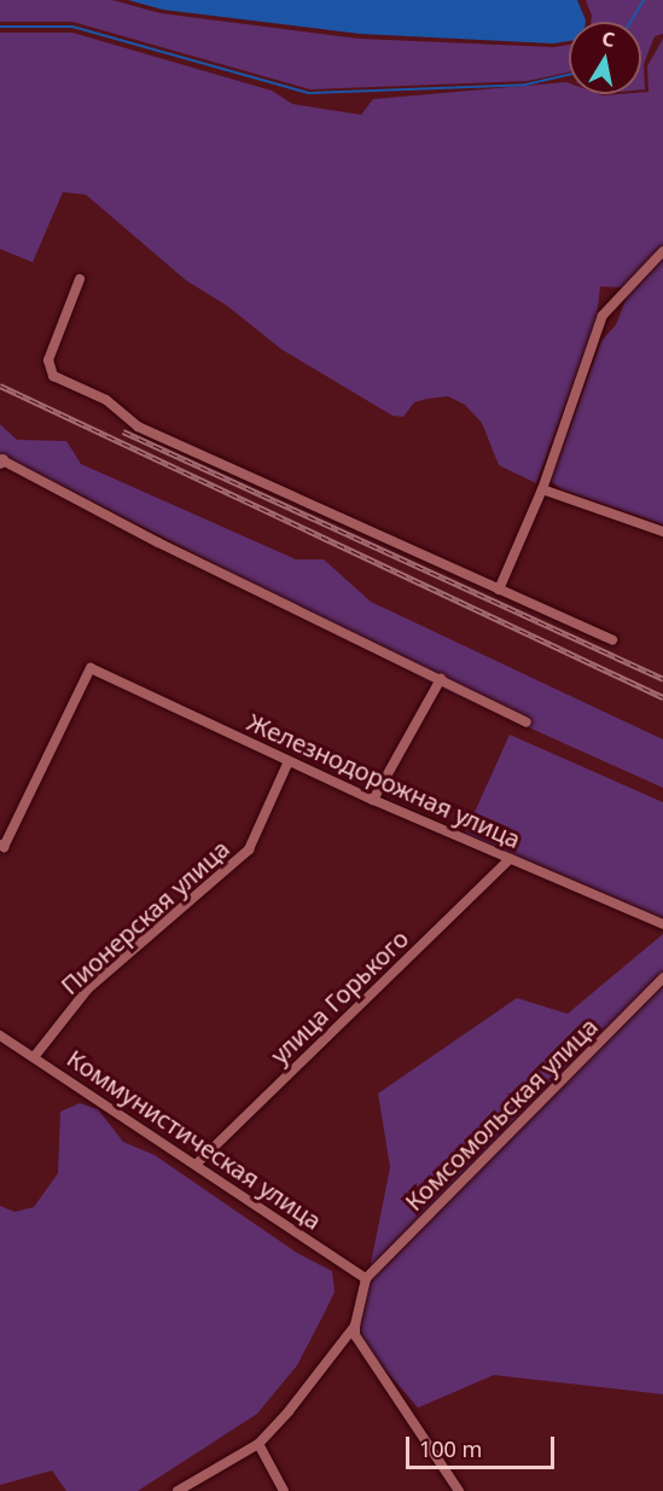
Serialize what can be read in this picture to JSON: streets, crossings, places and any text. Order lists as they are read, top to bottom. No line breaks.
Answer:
{"streets":{"street":["Железнодорожная улица","Пионерская улица","улица Горького","Комсомольская улица","Коммунистическая улица"]},"crossings":[["Железнодорожная улица","Пионерская улица"],["Железнодорожная улица","улица Горького"],["Пионерская улица","Коммунистическая улица"],["улица Горького","Коммунистическая улица"],["Комсомольская улица","Коммунистическая улица"]],"scale_bar":"100 m","north":"top"}
